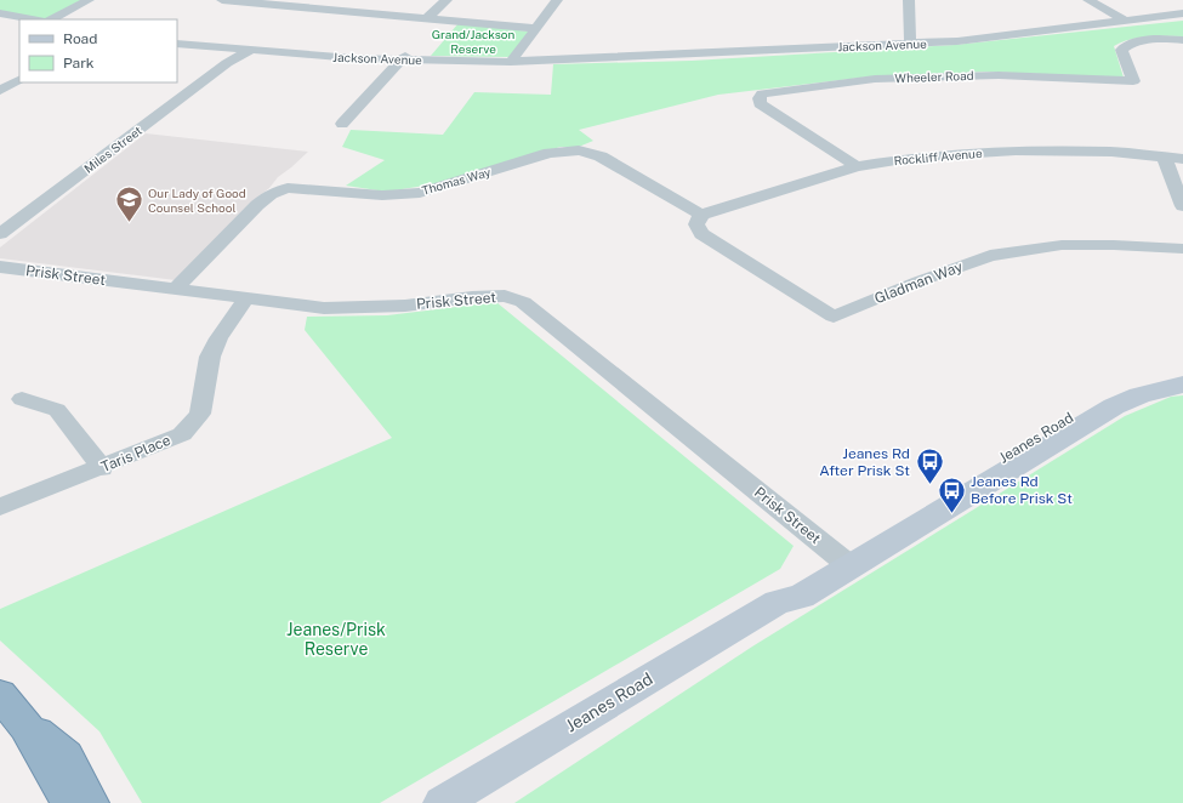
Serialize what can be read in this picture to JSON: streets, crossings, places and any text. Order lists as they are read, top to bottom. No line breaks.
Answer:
{"streets":{"main road":["Jeanes Road"],"street":["Jackson Avenue","Wheeler Road","Miles Street","Rockliff Avenue","Thomas Way","Prisk Street","Gladman Way","Taris Place"]},"crossings":[["Jackson Avenue","Miles Street"],["Wheeler Road","Rockliff Avenue"],["Rockliff Avenue","Thomas Way"],["Rockliff Avenue","Gladman Way"],["Thomas Way","Prisk Street"],["Thomas Way","Gladman Way"],["Prisk Street","Jeanes Road"],["Prisk Street","Taris Place"]],"parks":["Grand/Jackson Reserve","Jeanes/Prisk Reserve"],"places":{"school or university":["Our Lady of Good Counsel School"],"bus stop":["Jeanes Rd After Prisk St","Jeanes Rd Before Prisk St"]},"legend":["Road","Park"]}
